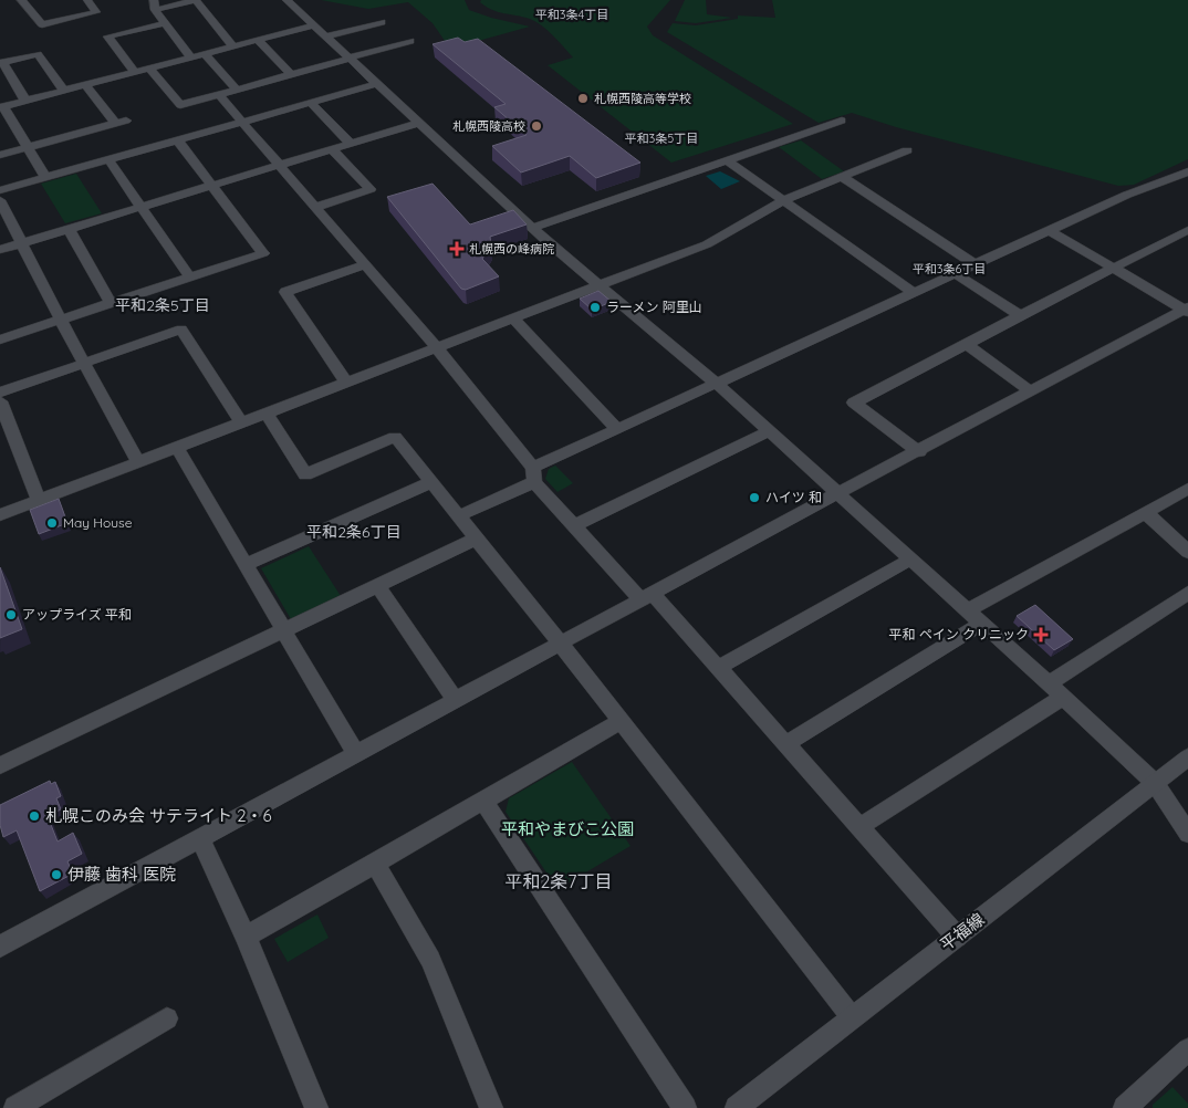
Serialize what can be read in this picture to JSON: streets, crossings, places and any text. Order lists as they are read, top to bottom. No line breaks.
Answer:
{"streets":{"street":["平福線"]},"districts":["平和3条4丁目","平和3条5丁目","平和3条6丁目","平和2条5丁目","平和2条6丁目","平和2条7丁目"],"parks":["平和やまびこ公園"],"places":{"other":["札幌西陵高等学校","札幌西陵高校","ラーメン 阿里山","ハイツ 和","May House","アップライズ 平和","札幌このみ会 サテライト 2・6","伊藤 歯科 医院"],"health":["札幌西の峰病院","平和 ペイン クリニック"]}}
